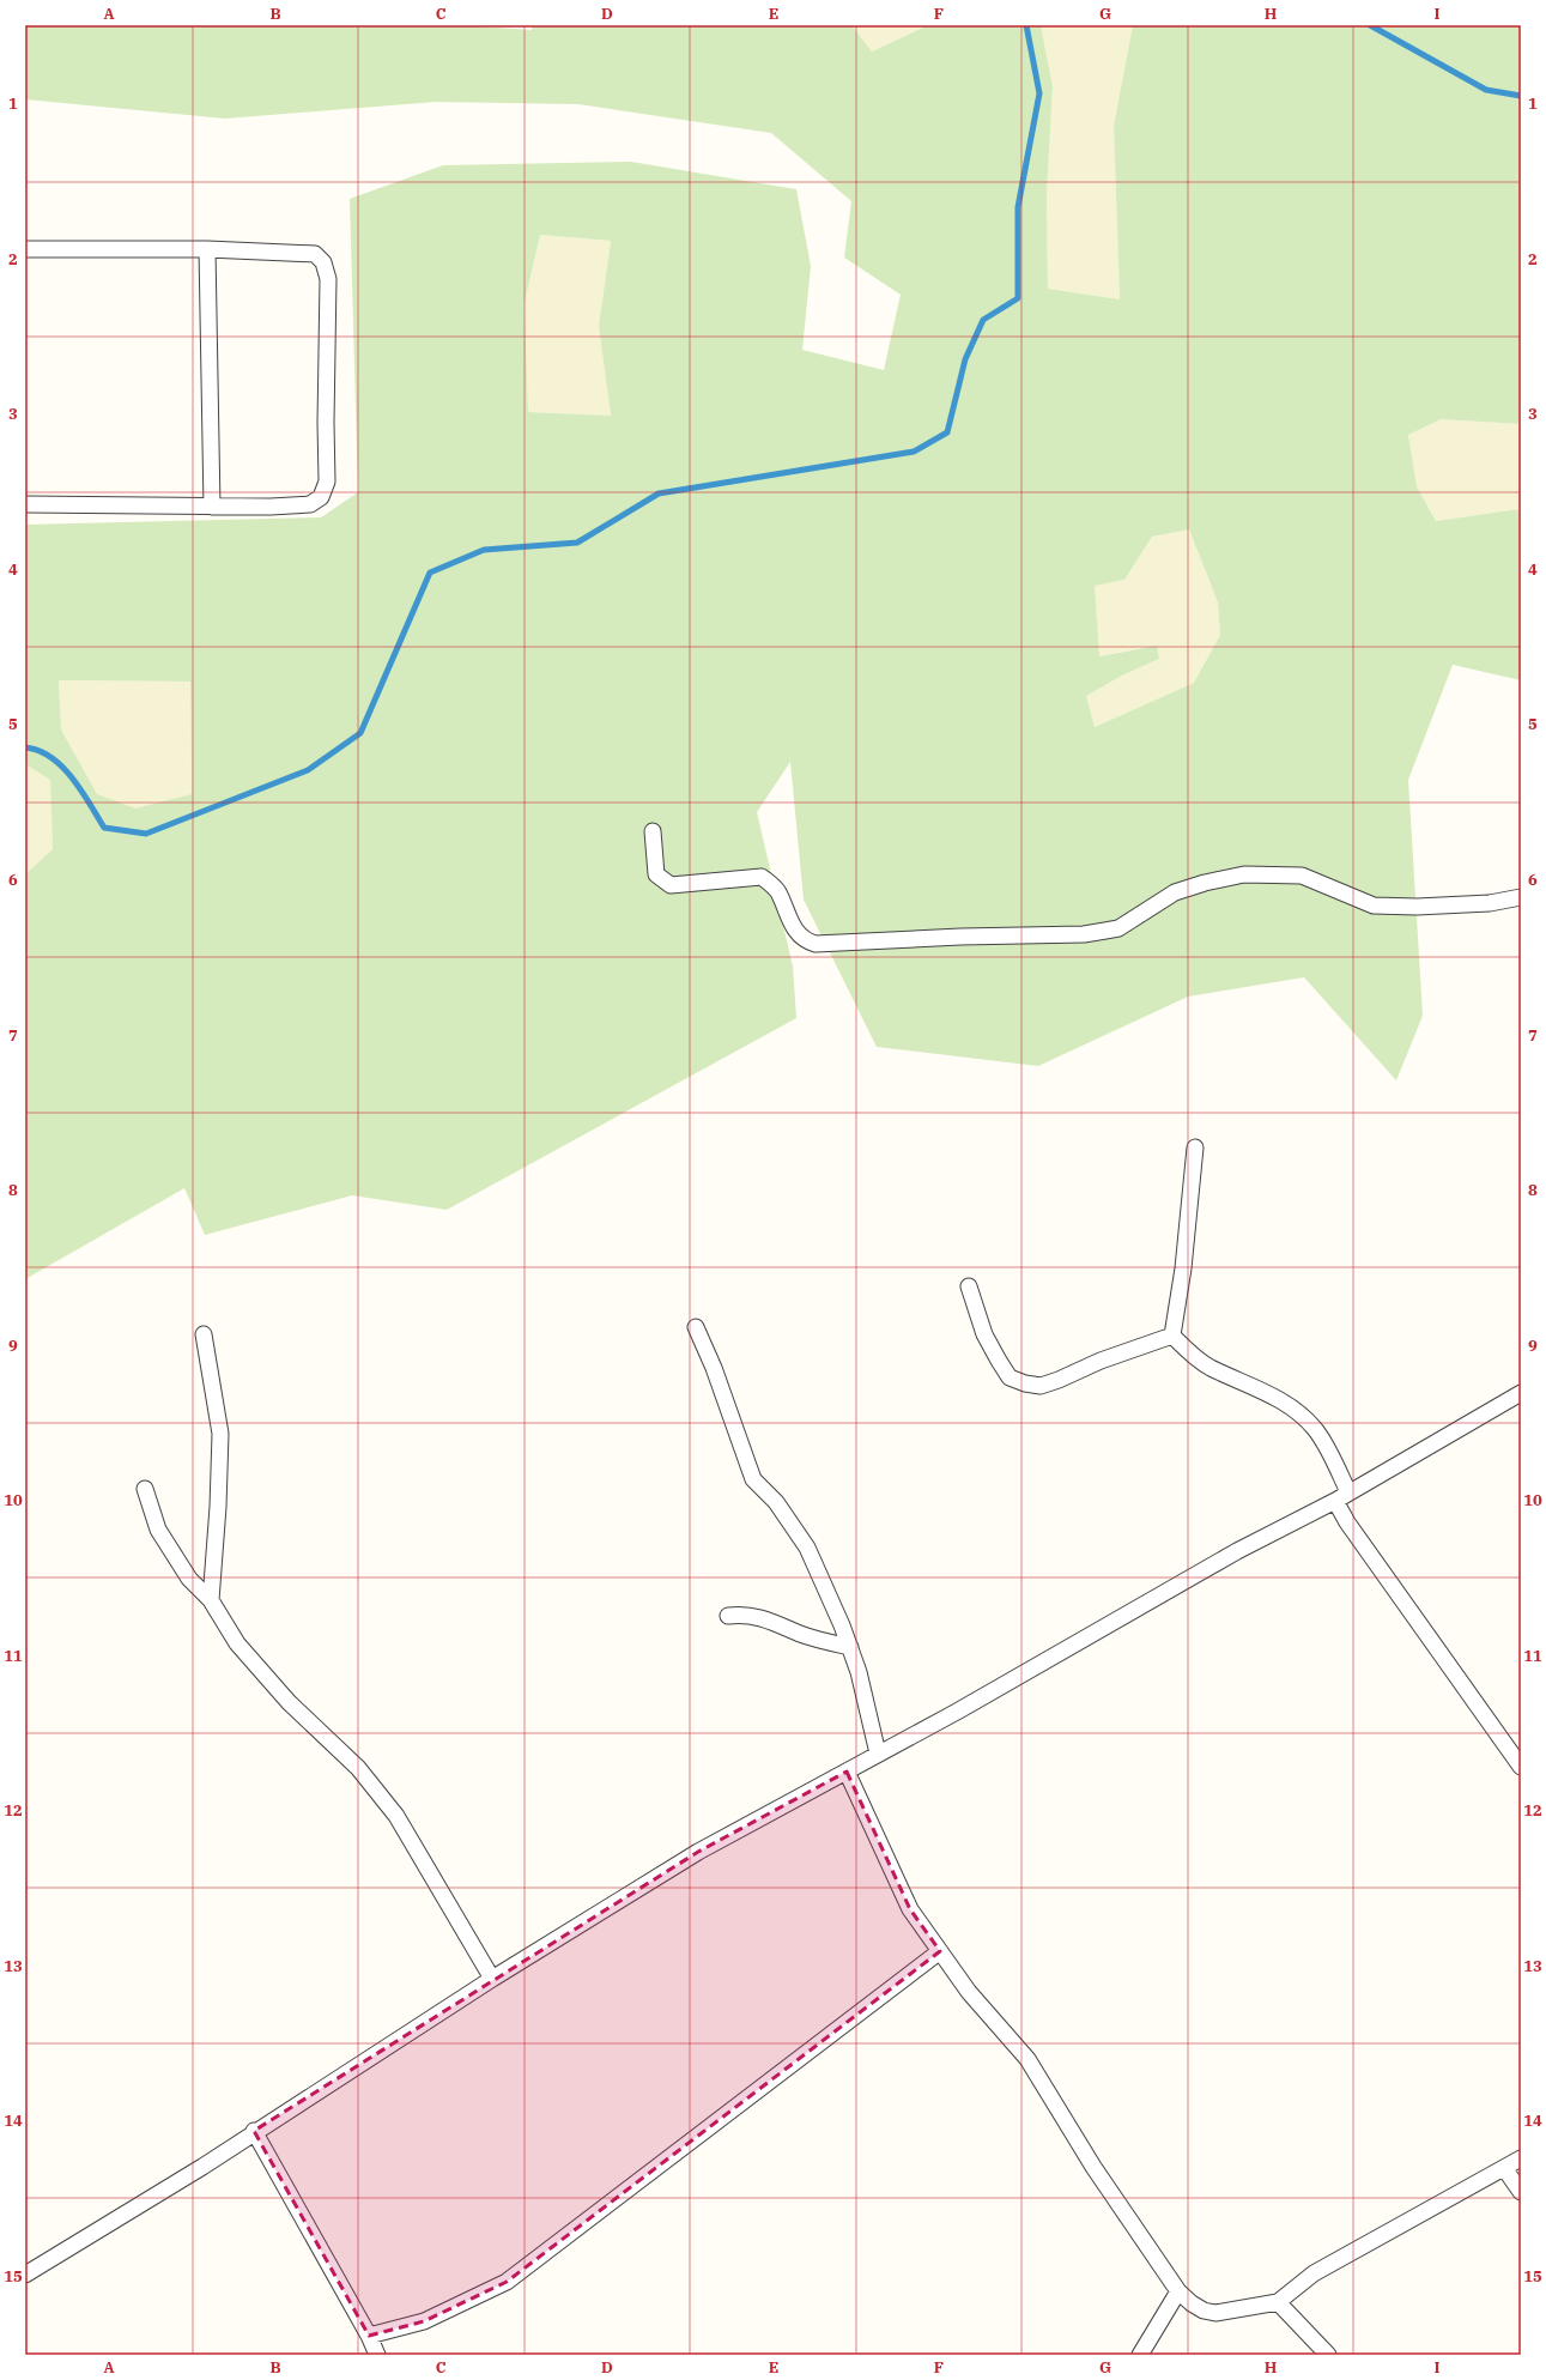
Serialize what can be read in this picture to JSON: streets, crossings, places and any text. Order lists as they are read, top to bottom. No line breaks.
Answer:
{"grid":{"columns":["A","B","C","D","E","F","G","H","I"],"rows":["1","2","3","4","5","6","7","8","9","10","11","12","13","14","15"]}}
